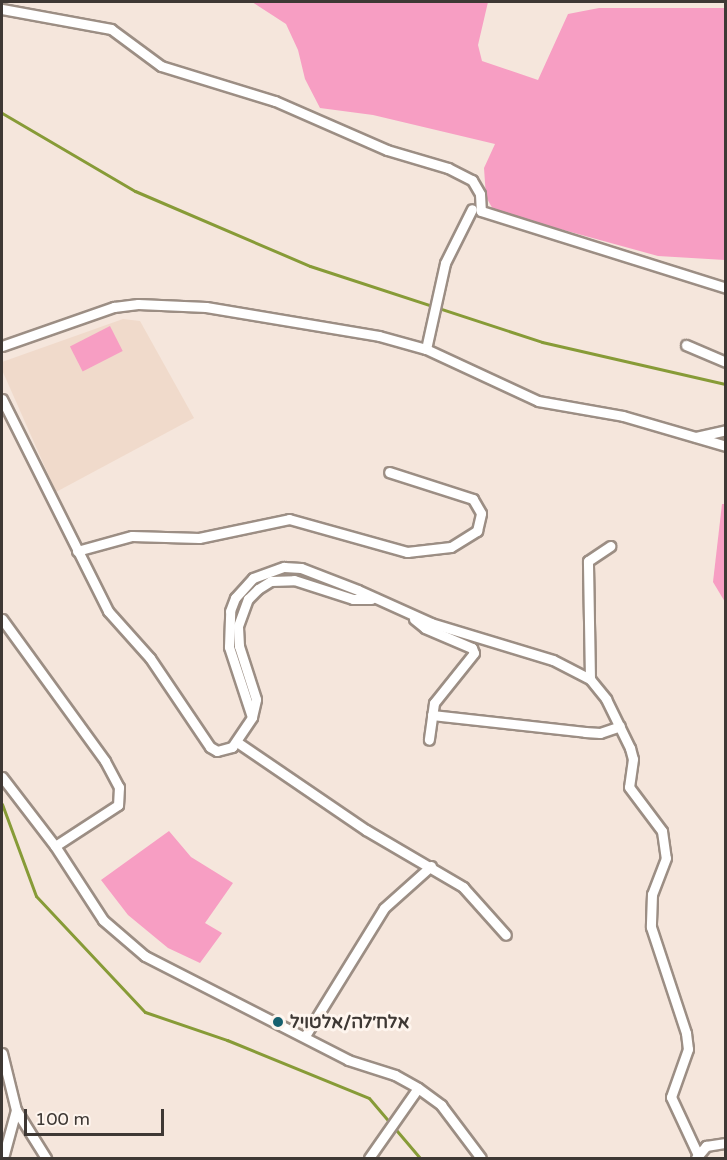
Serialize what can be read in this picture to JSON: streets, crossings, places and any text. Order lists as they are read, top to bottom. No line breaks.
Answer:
{"places":["אלח׳לה/אלטויל"],"scale_bar":"100 m"}
